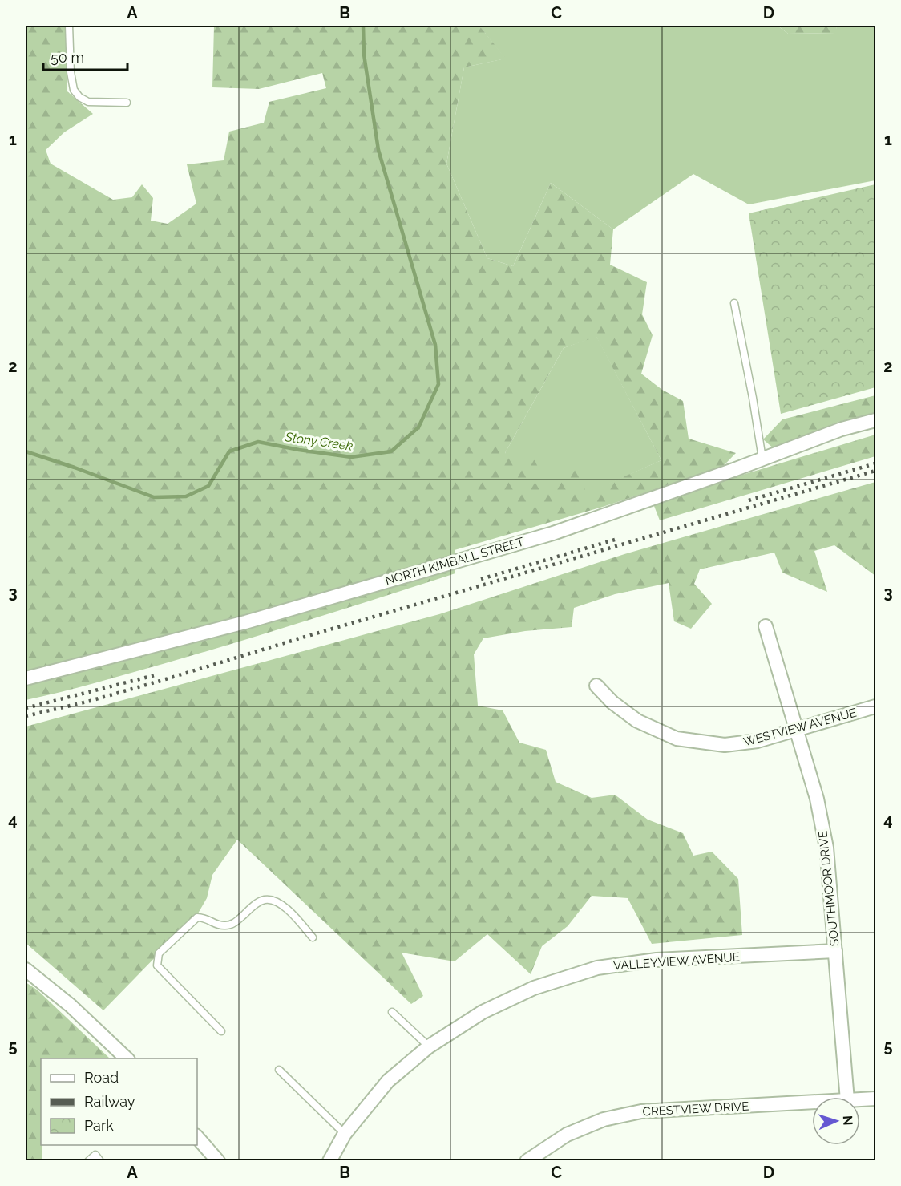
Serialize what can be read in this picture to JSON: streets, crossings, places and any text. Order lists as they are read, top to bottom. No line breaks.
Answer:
{"streets":{"street":["NORTH KIMBALL STREET","WESTVIEW AVENUE","SOUTHMOOR DRIVE","VALLEYVIEW AVENUE","CRESTVIEW DRIVE"]},"crossings":[["WESTVIEW AVENUE","SOUTHMOOR DRIVE"],["SOUTHMOOR DRIVE","VALLEYVIEW AVENUE"]],"water":["Stony Creek"],"legend":["Road","Railway","Park"],"scale_bar":"50 m","north":"right","grid":{"columns":["A","B","C","D"],"rows":["1","2","3","4","5"]}}
